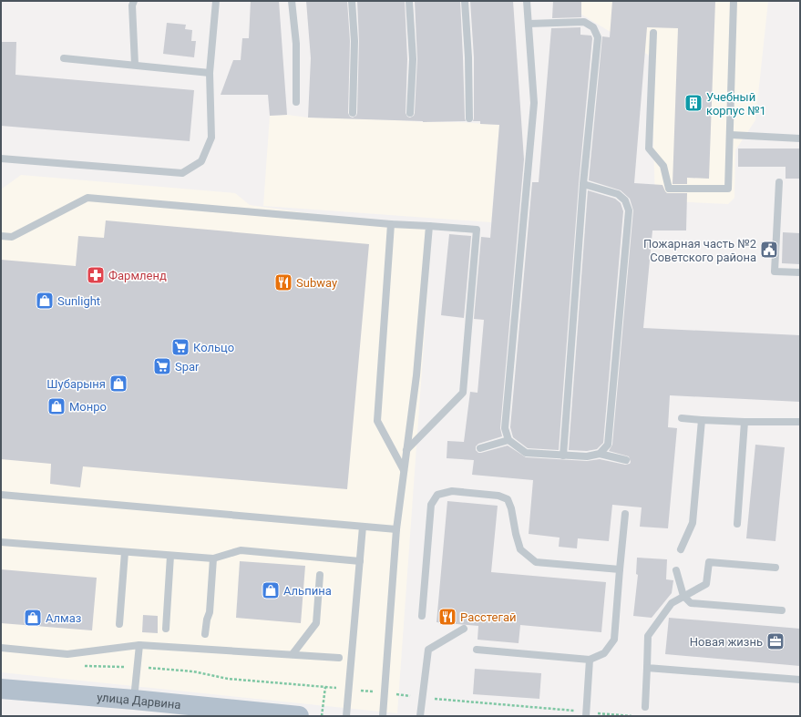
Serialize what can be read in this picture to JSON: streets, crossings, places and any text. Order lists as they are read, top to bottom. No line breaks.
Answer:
{"streets":{"main road":["улица Дарвина"]},"places":{"building":["Учебный корпус №1"],"public building":["Пожарная часть №2 Советского района"],"pharmacy":["Фармленд"],"restaurant":["Subway","Расстегай"],"shop":["Sunlight","Шубарыня","Монро","Альпина","Алмаз"],"supermarket":["Кольцо","Spar"],"office":["Новая жизнь"]}}
